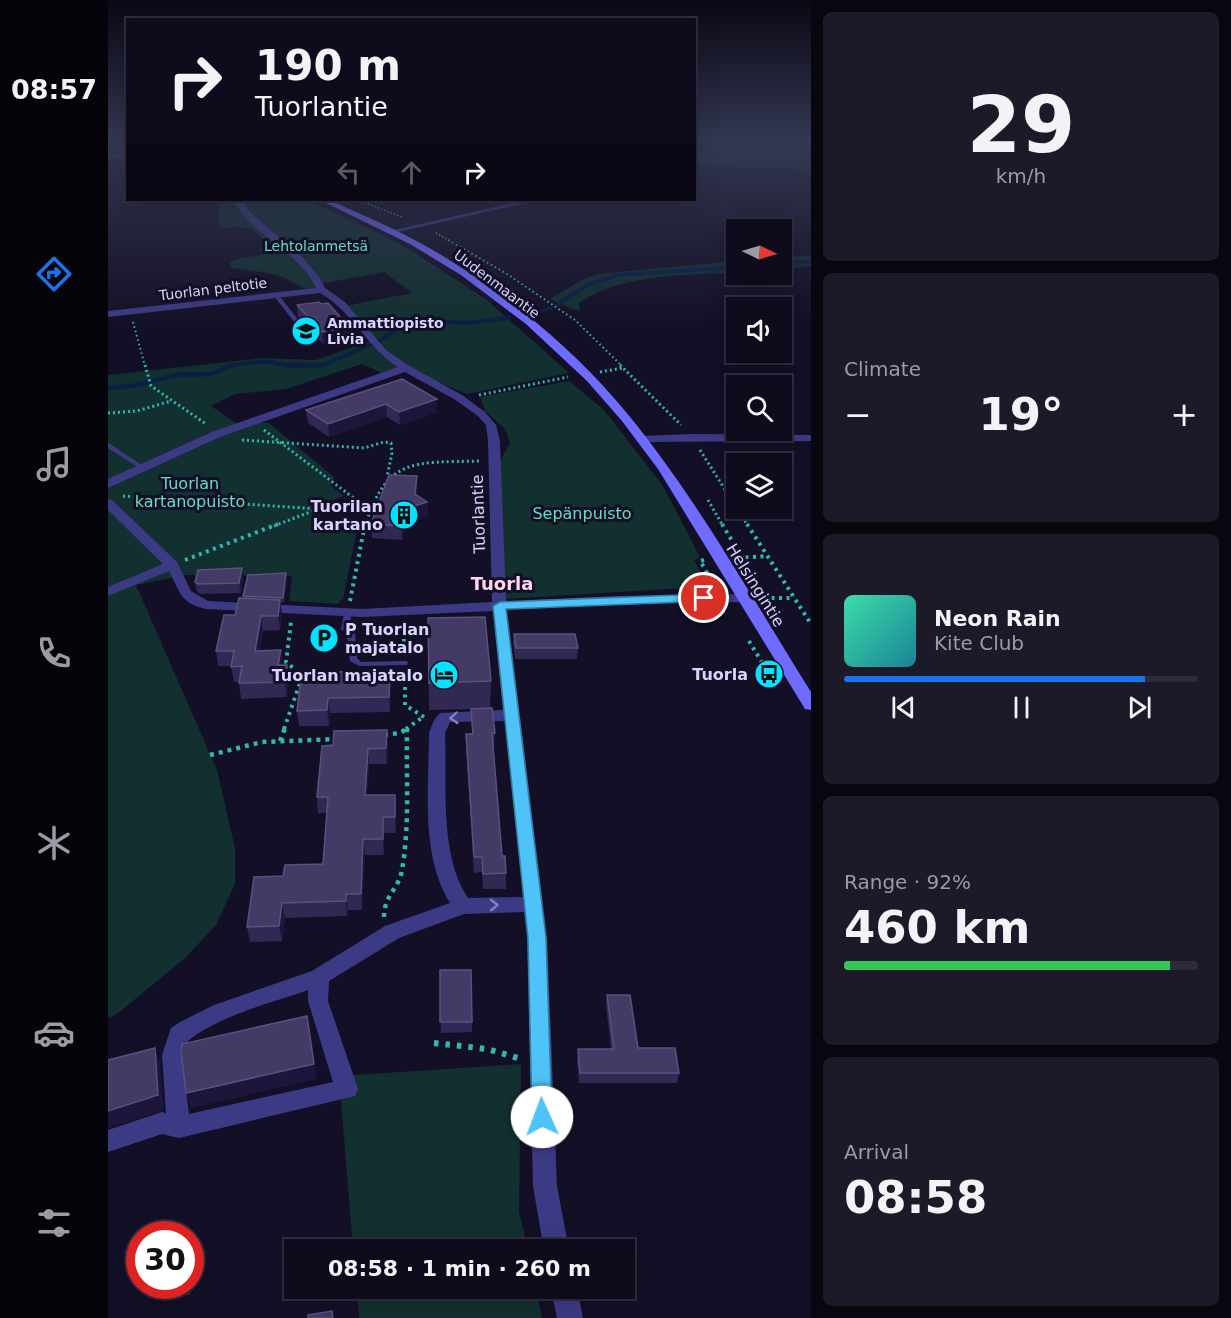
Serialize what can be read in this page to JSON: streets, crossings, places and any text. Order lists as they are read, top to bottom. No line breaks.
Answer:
{"streets":{"main road":["Uudenmaantie","Helsingintie"],"street":["Tuorlan peltotie","Tuorlantie"]},"crossings":[["Uudenmaantie","Helsingintie"],["Tuorlan peltotie","Tuorlantie"]],"districts":["Tuorla"],"parks":["Lehtolanmetsä","Tuorlan kartanopuisto","Sepänpuisto"],"places":{"school or university":["Ammattiopisto Livia"],"building":["Tuorilan kartano"],"parking":["P Tuorlan majatalo"],"bus stop":["Tuorla"],"hotel":["Tuorlan majatalo"]},"north":"right","page":{"tabs":"08:57","tile":[["29","km/h"],"Climate",["Range · 92%","460 km"],["Arrival","08:58"]],"turn":["190 m","Tuorlantie"],"heat":["−","19°","+"],"song":["Neon Rain","Kite Club"],"limit":"30","trip":"08:58 · 1 min · 260 m"}}
